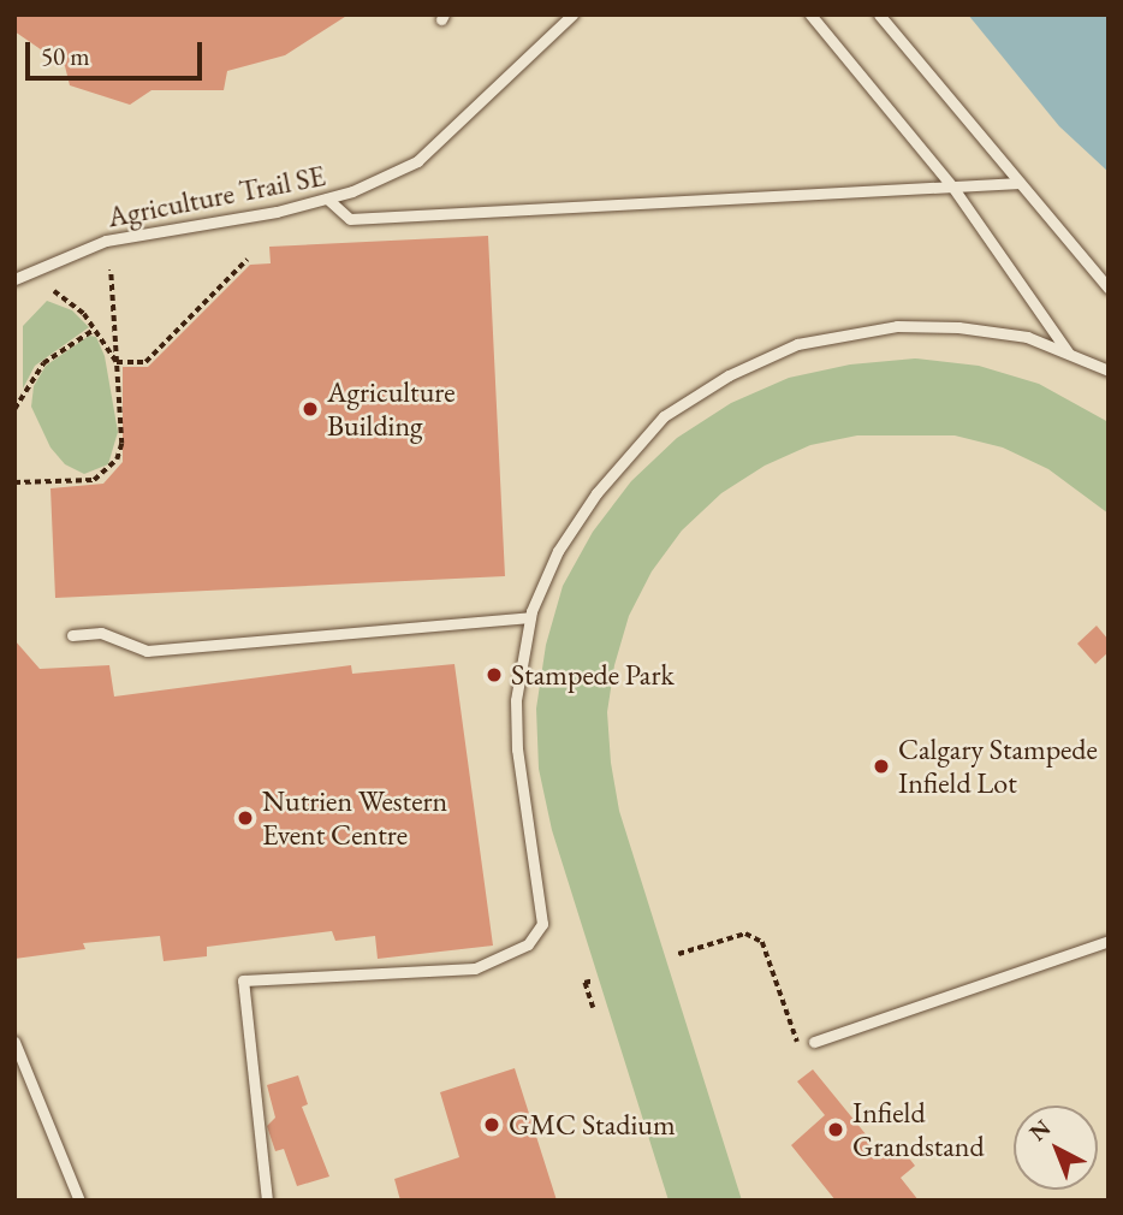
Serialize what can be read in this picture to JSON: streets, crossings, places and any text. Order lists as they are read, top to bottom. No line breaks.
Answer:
{"streets":{"lane":["Agriculture Trail SE"]},"places":["Agriculture Building","Stampede Park","Calgary Stampede Infield Lot","Nutrien Western Event Centre","GMC Stadium","Infield Grandstand"],"scale_bar":"50 m","north":"top left"}
